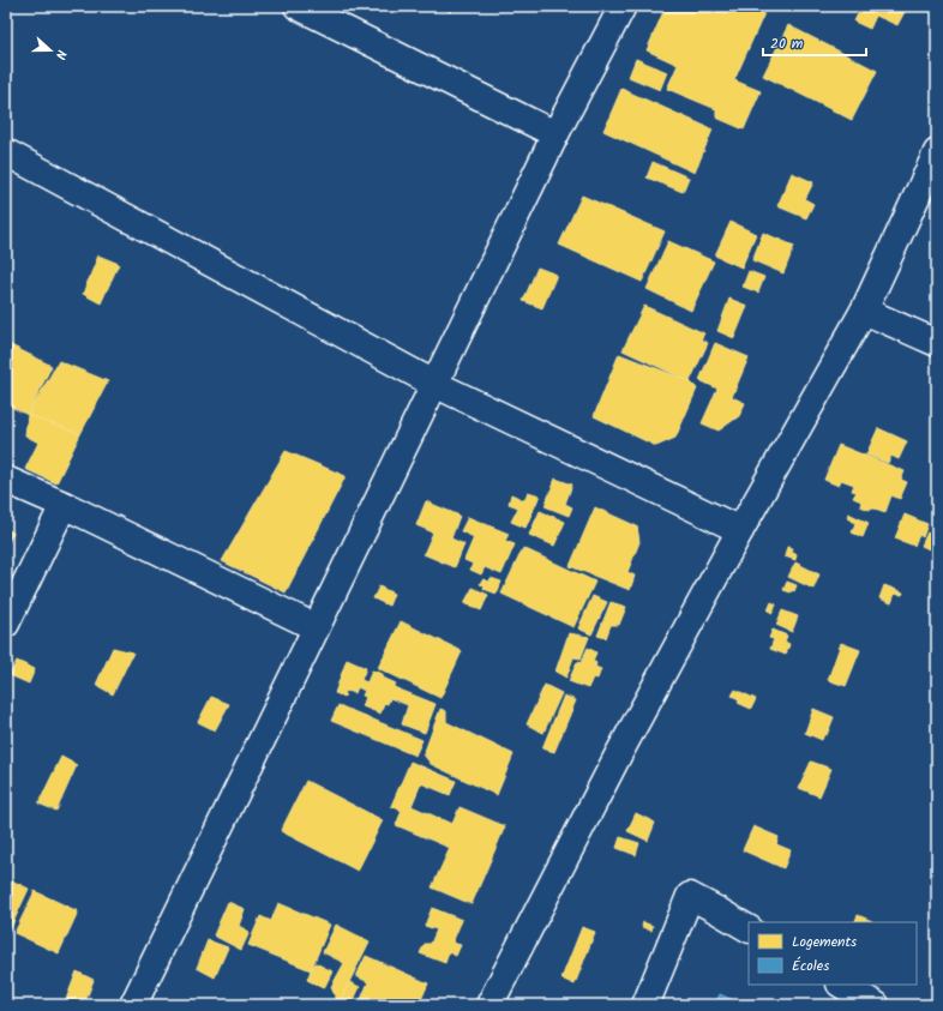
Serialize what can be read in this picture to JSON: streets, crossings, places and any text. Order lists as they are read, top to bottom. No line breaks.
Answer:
{"legend":["Logements","Écoles"],"scale_bar":"20 m","north":"right"}
